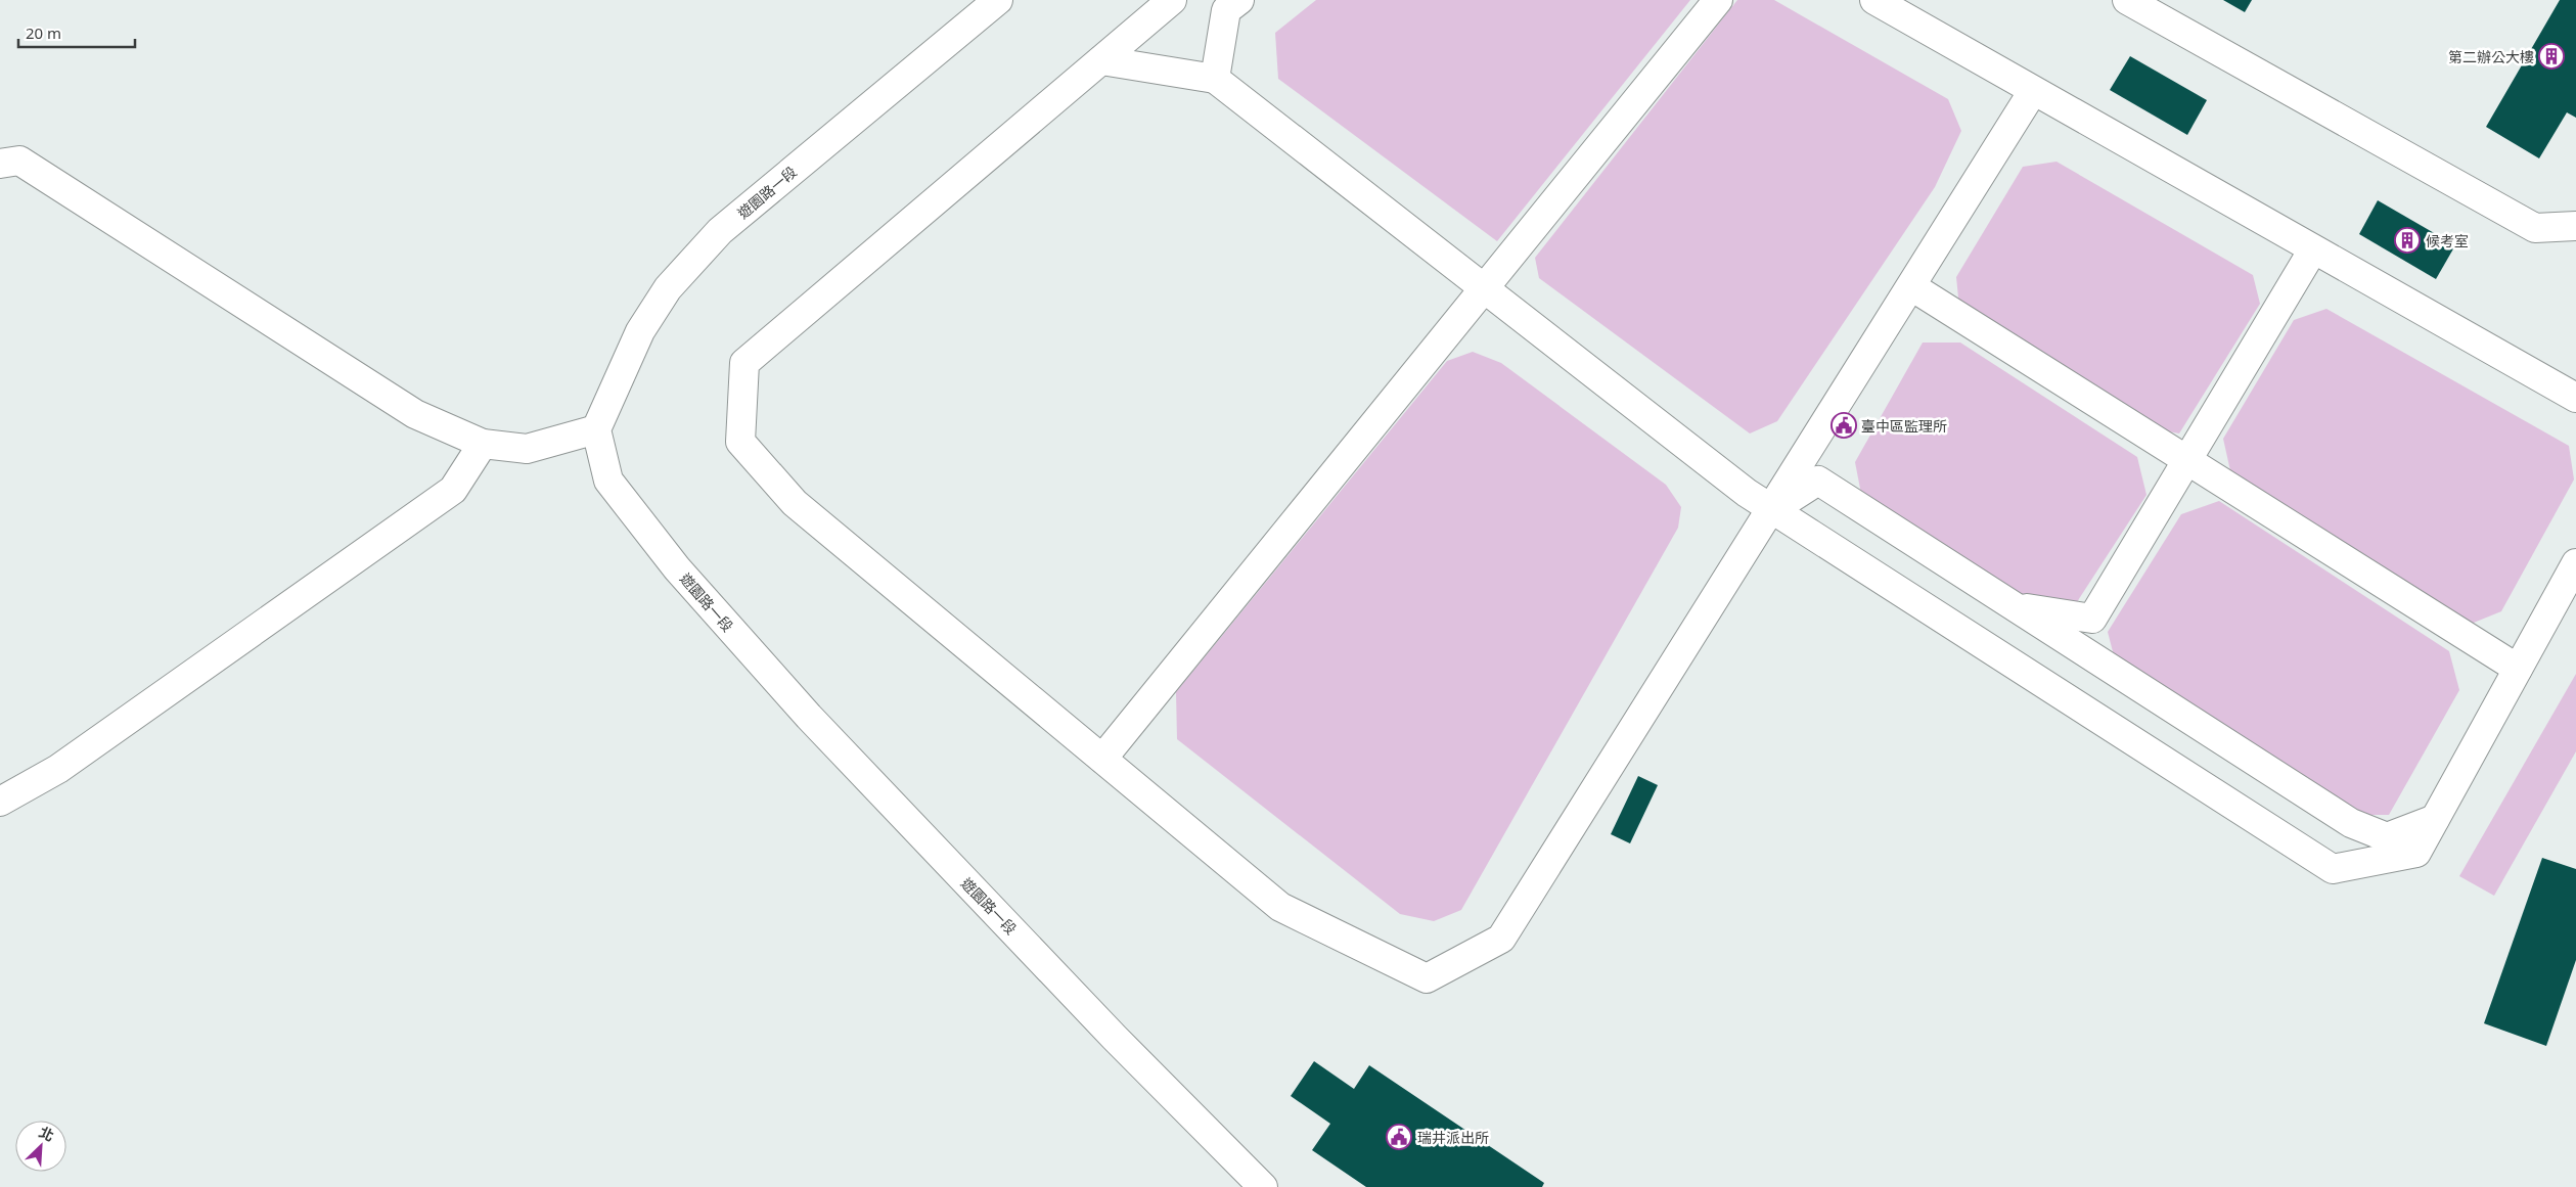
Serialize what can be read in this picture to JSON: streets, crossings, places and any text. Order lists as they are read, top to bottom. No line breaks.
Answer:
{"streets":{"street":["遊園路一段"]},"places":{"building":["第二辦公大樓","候考室"],"public building":["臺中區監理所","瑞井派出所"]},"scale_bar":"20 m","north":"top right"}
